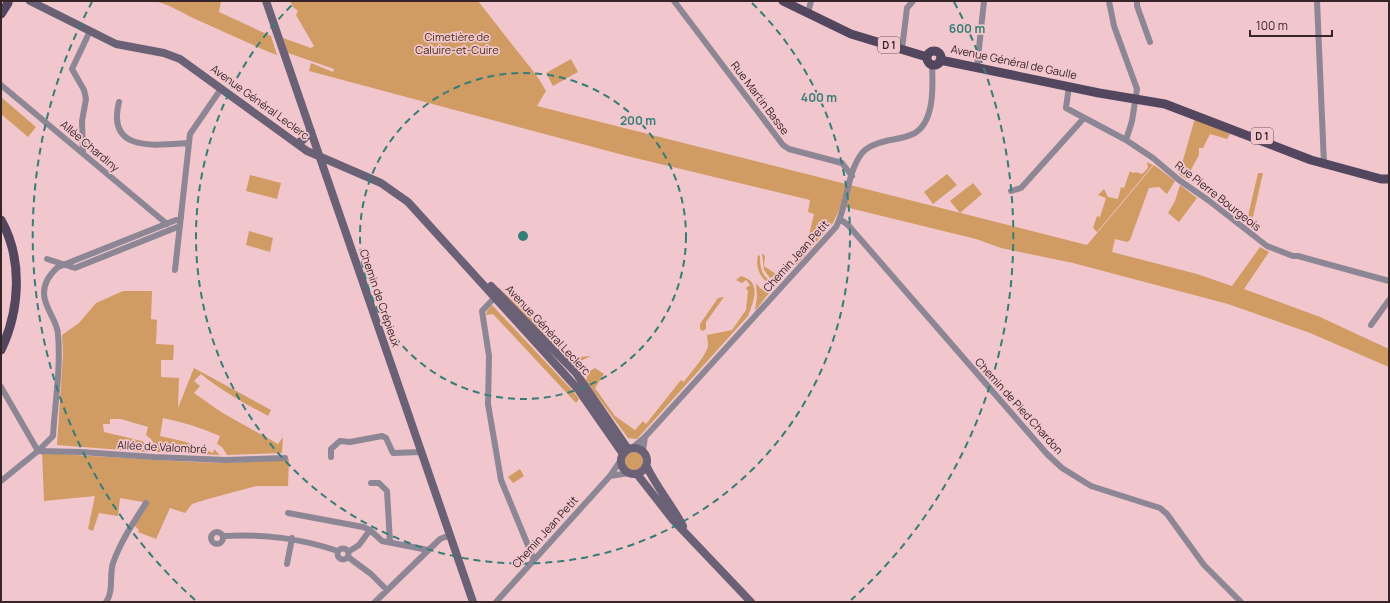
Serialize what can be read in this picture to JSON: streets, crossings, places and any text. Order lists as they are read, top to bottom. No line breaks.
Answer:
{"streets":{"main road":["D 1","Avenue Général de Gaulle","Avenue Général Leclerc","Chemin de Crépieux"],"street":["Rue Martin Basse","Allée Chardiny","Rue Pierre Bourgeois","Chemin Jean Petit","Chemin de Pied Chardon","Allée de Valombré"]},"crossings":[["Avenue Général de Gaulle","Rue Pierre Bourgeois"],["Avenue Général de Gaulle","Chemin Jean Petit"],["Rue Martin Basse","Chemin Jean Petit"],["Avenue Général Leclerc","Chemin Jean Petit"],["Avenue Général Leclerc","Chemin de Crépieux"],["Chemin Jean Petit","Chemin de Pied Chardon"]],"parks":["Cimetière de Caluire-et-Cuire"],"scale_bar":"100 m","rings":["600 m","400 m","200 m"]}
